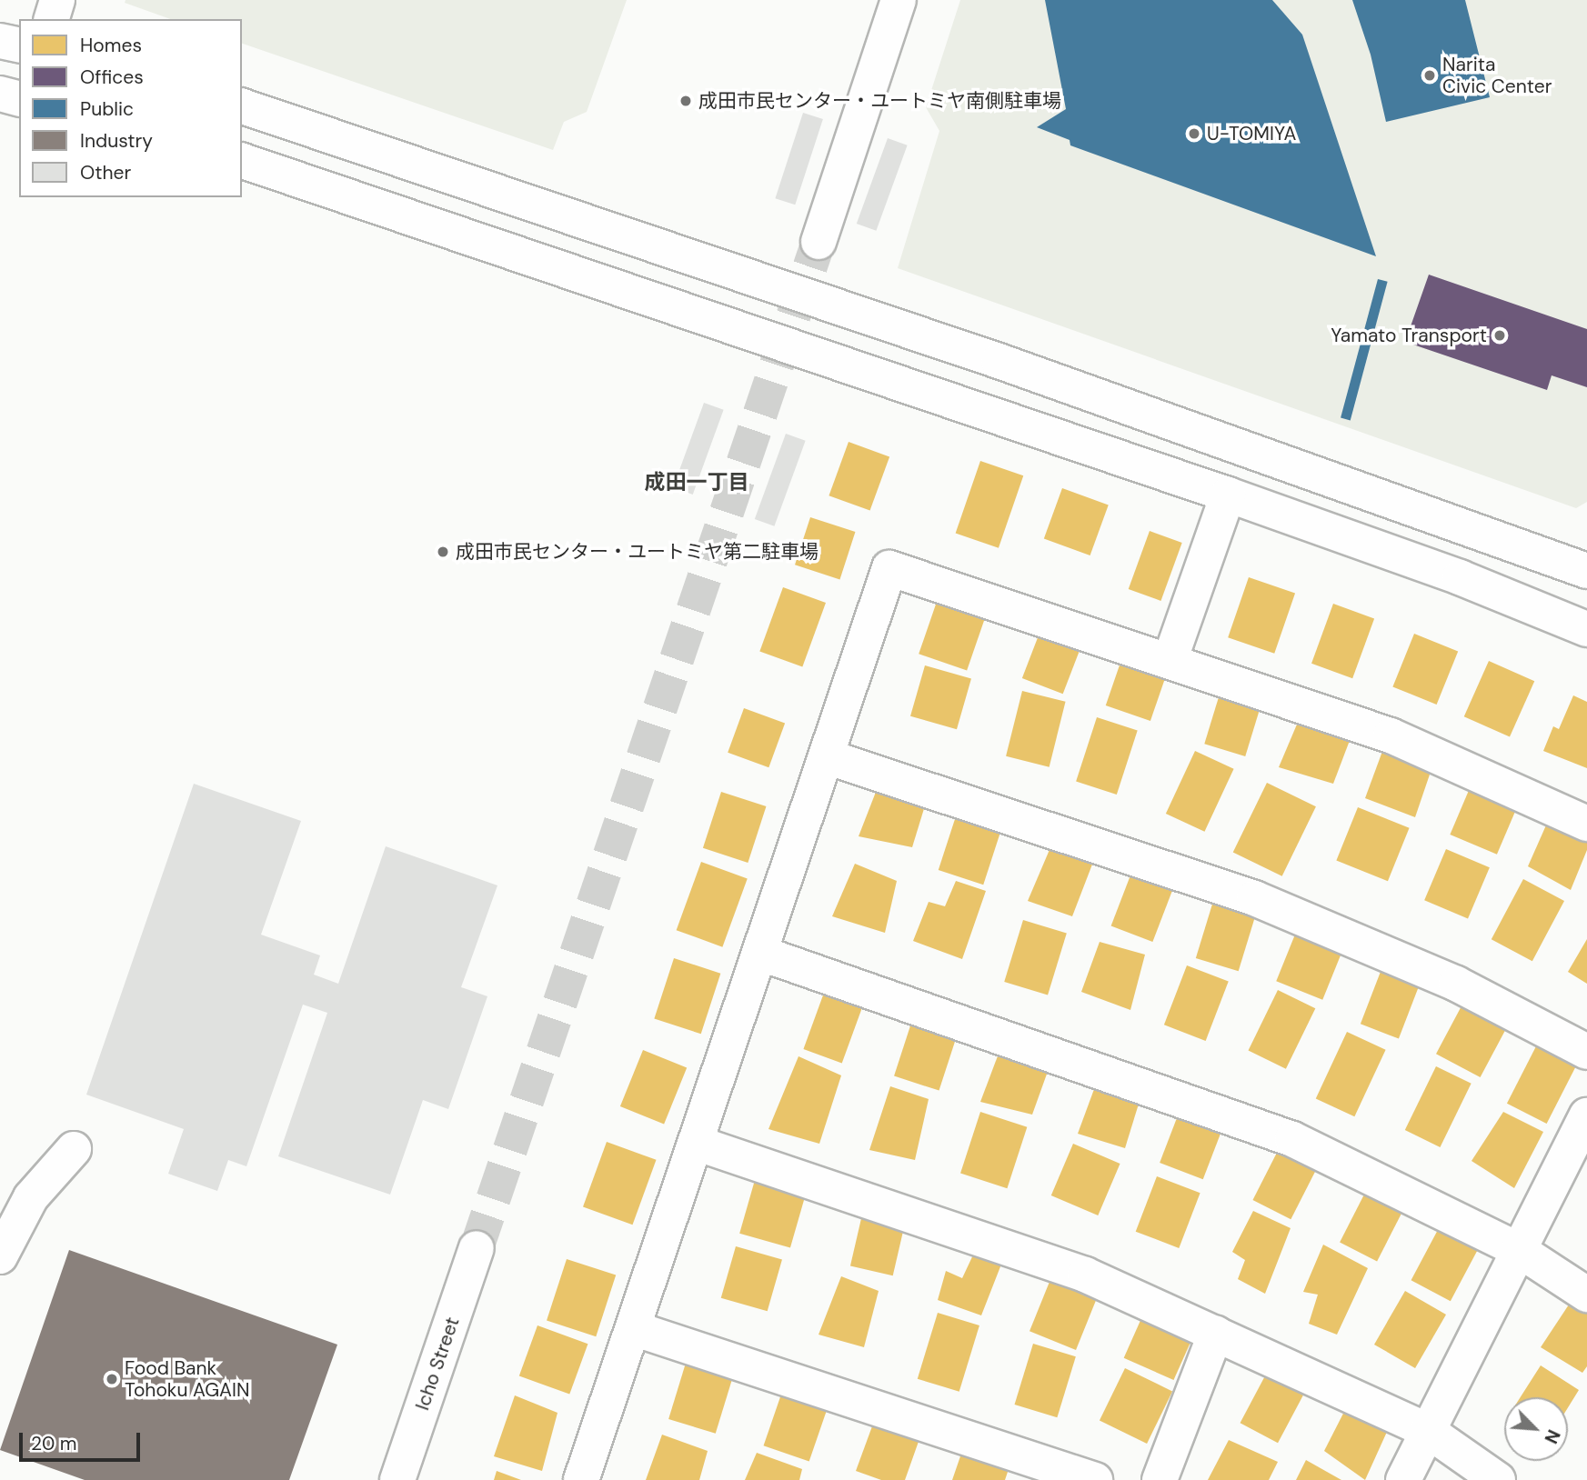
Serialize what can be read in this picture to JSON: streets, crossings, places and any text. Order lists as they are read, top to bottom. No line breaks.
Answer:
{"streets":{"street":["Icho Street"]},"districts":["成田一丁目"],"places":["Narita Civic Center","成田市民センター・ユートミヤ南側駐車場","U-TOMIYA","Yamato Transport","成田市民センター・ユートミヤ第二駐車場","Food Bank Tohoku AGAIN"],"legend":["Homes","Offices","Public","Industry","Other"],"scale_bar":"20 m","north":"bottom right"}
